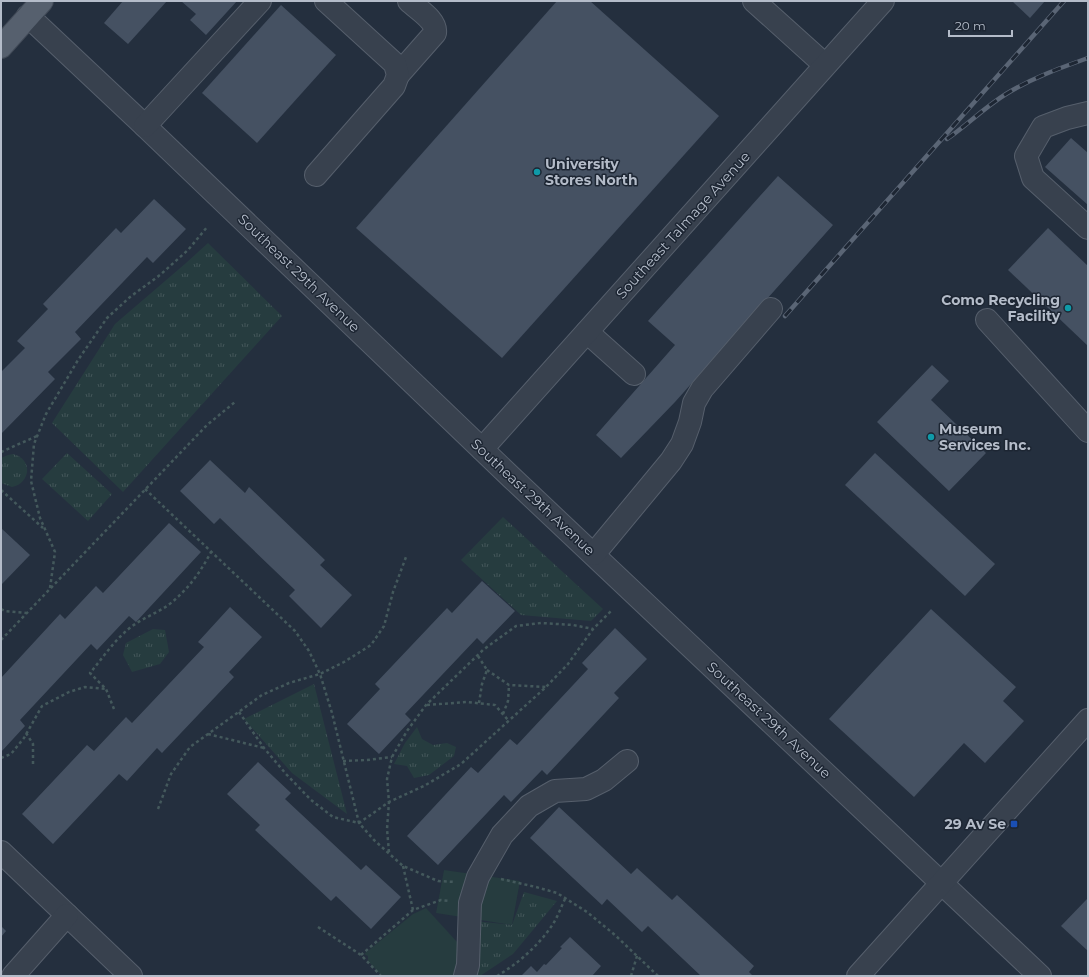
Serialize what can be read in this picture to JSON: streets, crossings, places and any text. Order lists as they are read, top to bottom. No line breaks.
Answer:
{"streets":{"street":["Southeast Talmage Avenue","Southeast 29th Avenue"]},"crossings":[["Southeast Talmage Avenue","Southeast 29th Avenue"]],"places":{"other":["University Stores North","Como Recycling Facility","Museum Services Inc."],"transit":["29 Av Se"]},"scale_bar":"20 m"}
